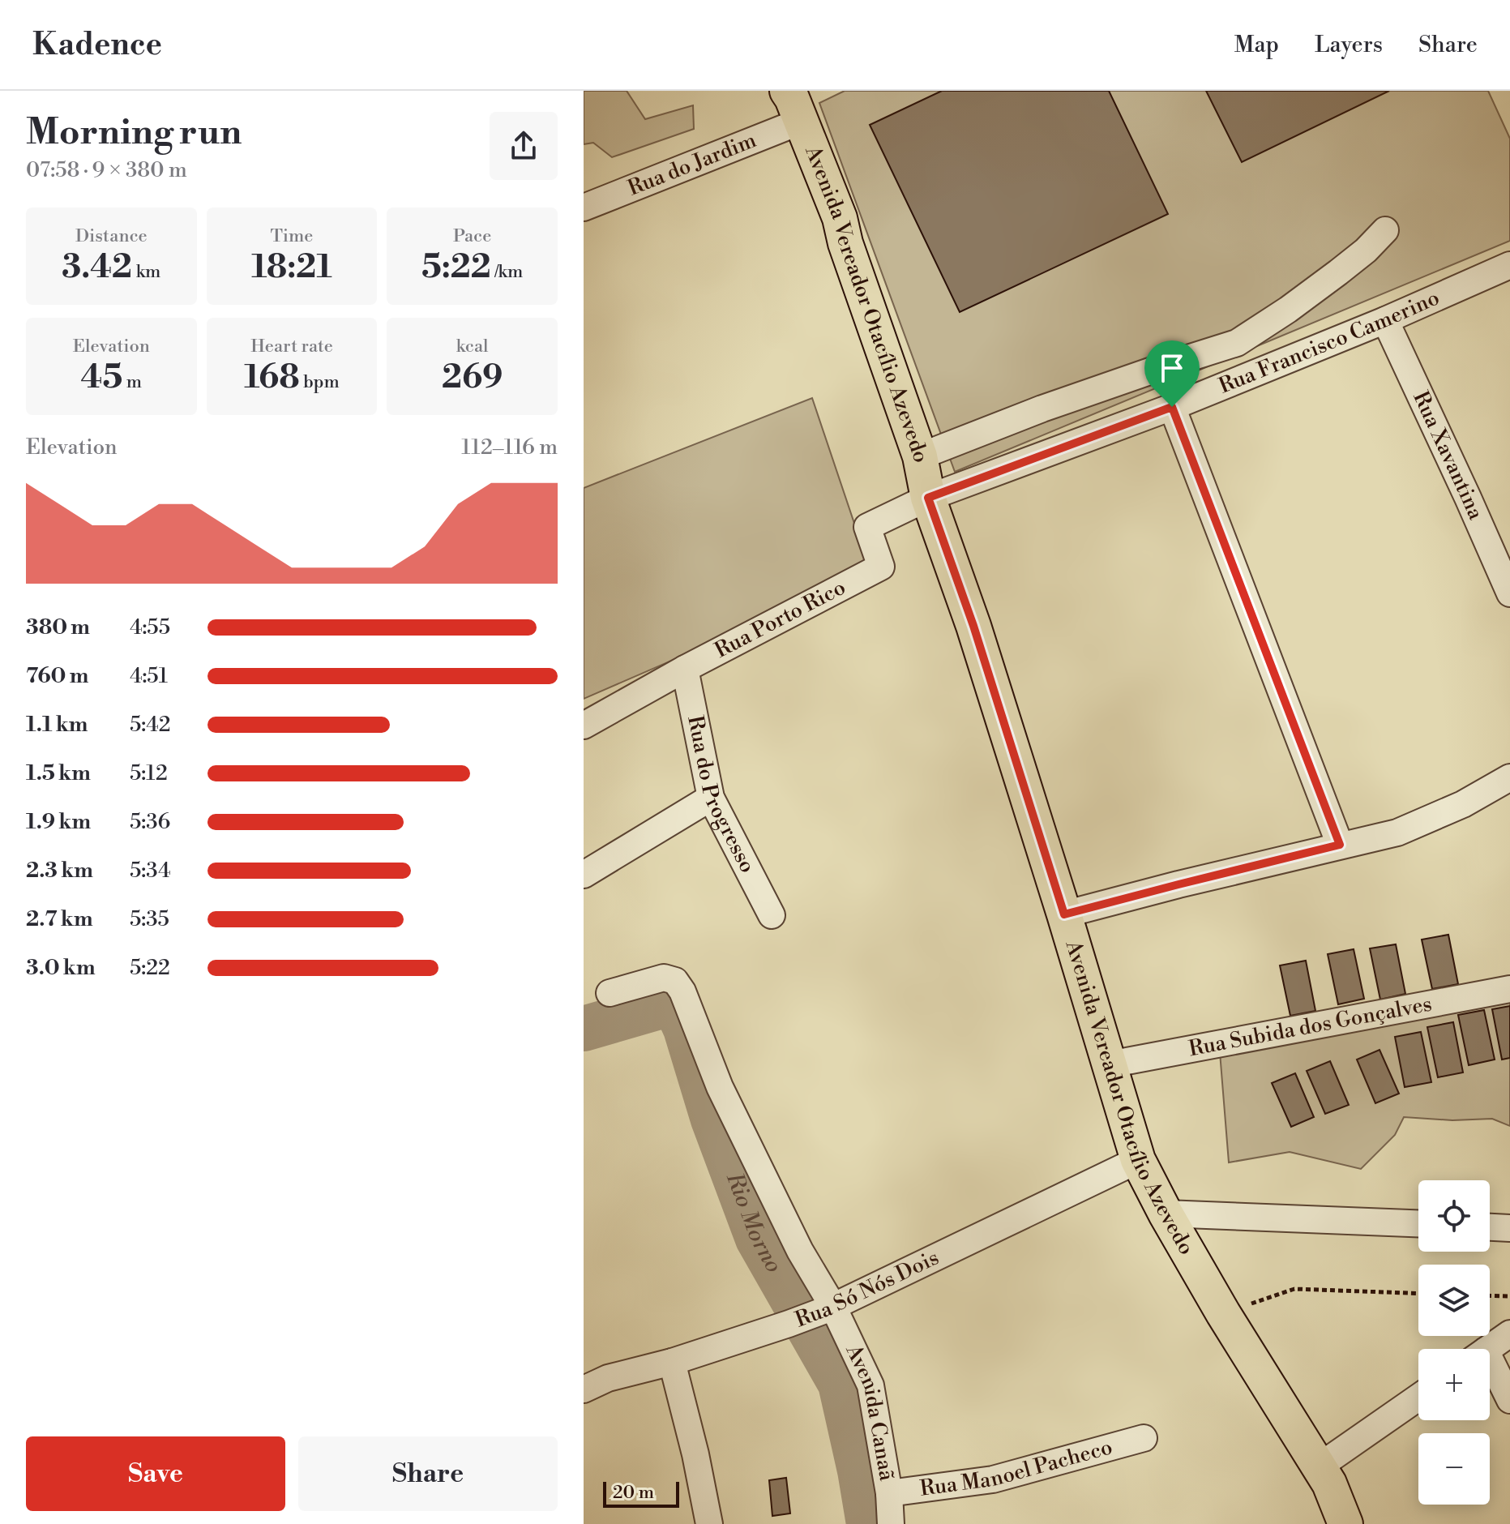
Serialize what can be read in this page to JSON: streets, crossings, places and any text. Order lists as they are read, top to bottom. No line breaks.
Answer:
{"streets":{"main road":["Avenida Vereador Otacílio Azevedo"],"street":["Rua do Jardim","Rua Francisco Camerino","Rua Xavantina","Rua Porto Rico","Rua do Progresso","Rua Subida dos Gonçalves","Rua Só Nós Dois","Avenida Canaã","Rua Manoel Pacheco"]},"crossings":[["Rua do Jardim","Avenida Vereador Otacílio Azevedo"],["Avenida Vereador Otacílio Azevedo","Rua Francisco Camerino"],["Avenida Vereador Otacílio Azevedo","Rua Porto Rico"],["Avenida Vereador Otacílio Azevedo","Rua Subida dos Gonçalves"],["Avenida Vereador Otacílio Azevedo","Rua Só Nós Dois"],["Rua Francisco Camerino","Rua Xavantina"],["Rua Francisco Camerino","Rua Porto Rico"],["Rua Porto Rico","Rua do Progresso"],["Rua Só Nós Dois","Avenida Canaã"],["Avenida Canaã","Rua Manoel Pacheco"]],"water":["Rio Morno"],"scale_bar":"20 m","page":{"header":"Kadence","nav":["Map","Layers","Share"],"heading":["Morning run","07:58 · 9 × 380 m"],"stats":[["Distance","3.42 km"],["Time","18:21"],["Pace","5:22 /km"],["Elevation","45 m"],["Heart rate","168 bpm"],["kcal","269"]],"chart":["Elevation","112–116 m"],"list":[{"name":"380 m","note":"4:55"},{"name":"760 m","note":"4:51"},{"name":"1.1 km","note":"5:42"},{"name":"1.5 km","note":"5:12"},{"name":"1.9 km","note":"5:36"},{"name":"2.3 km","note":"5:34"},{"name":"2.7 km","note":"5:35"},{"name":"3.0 km","note":"5:22"}],"map_buttons":["+","−"],"buttons":["Save","Share"],"scale":"20 m"}}
